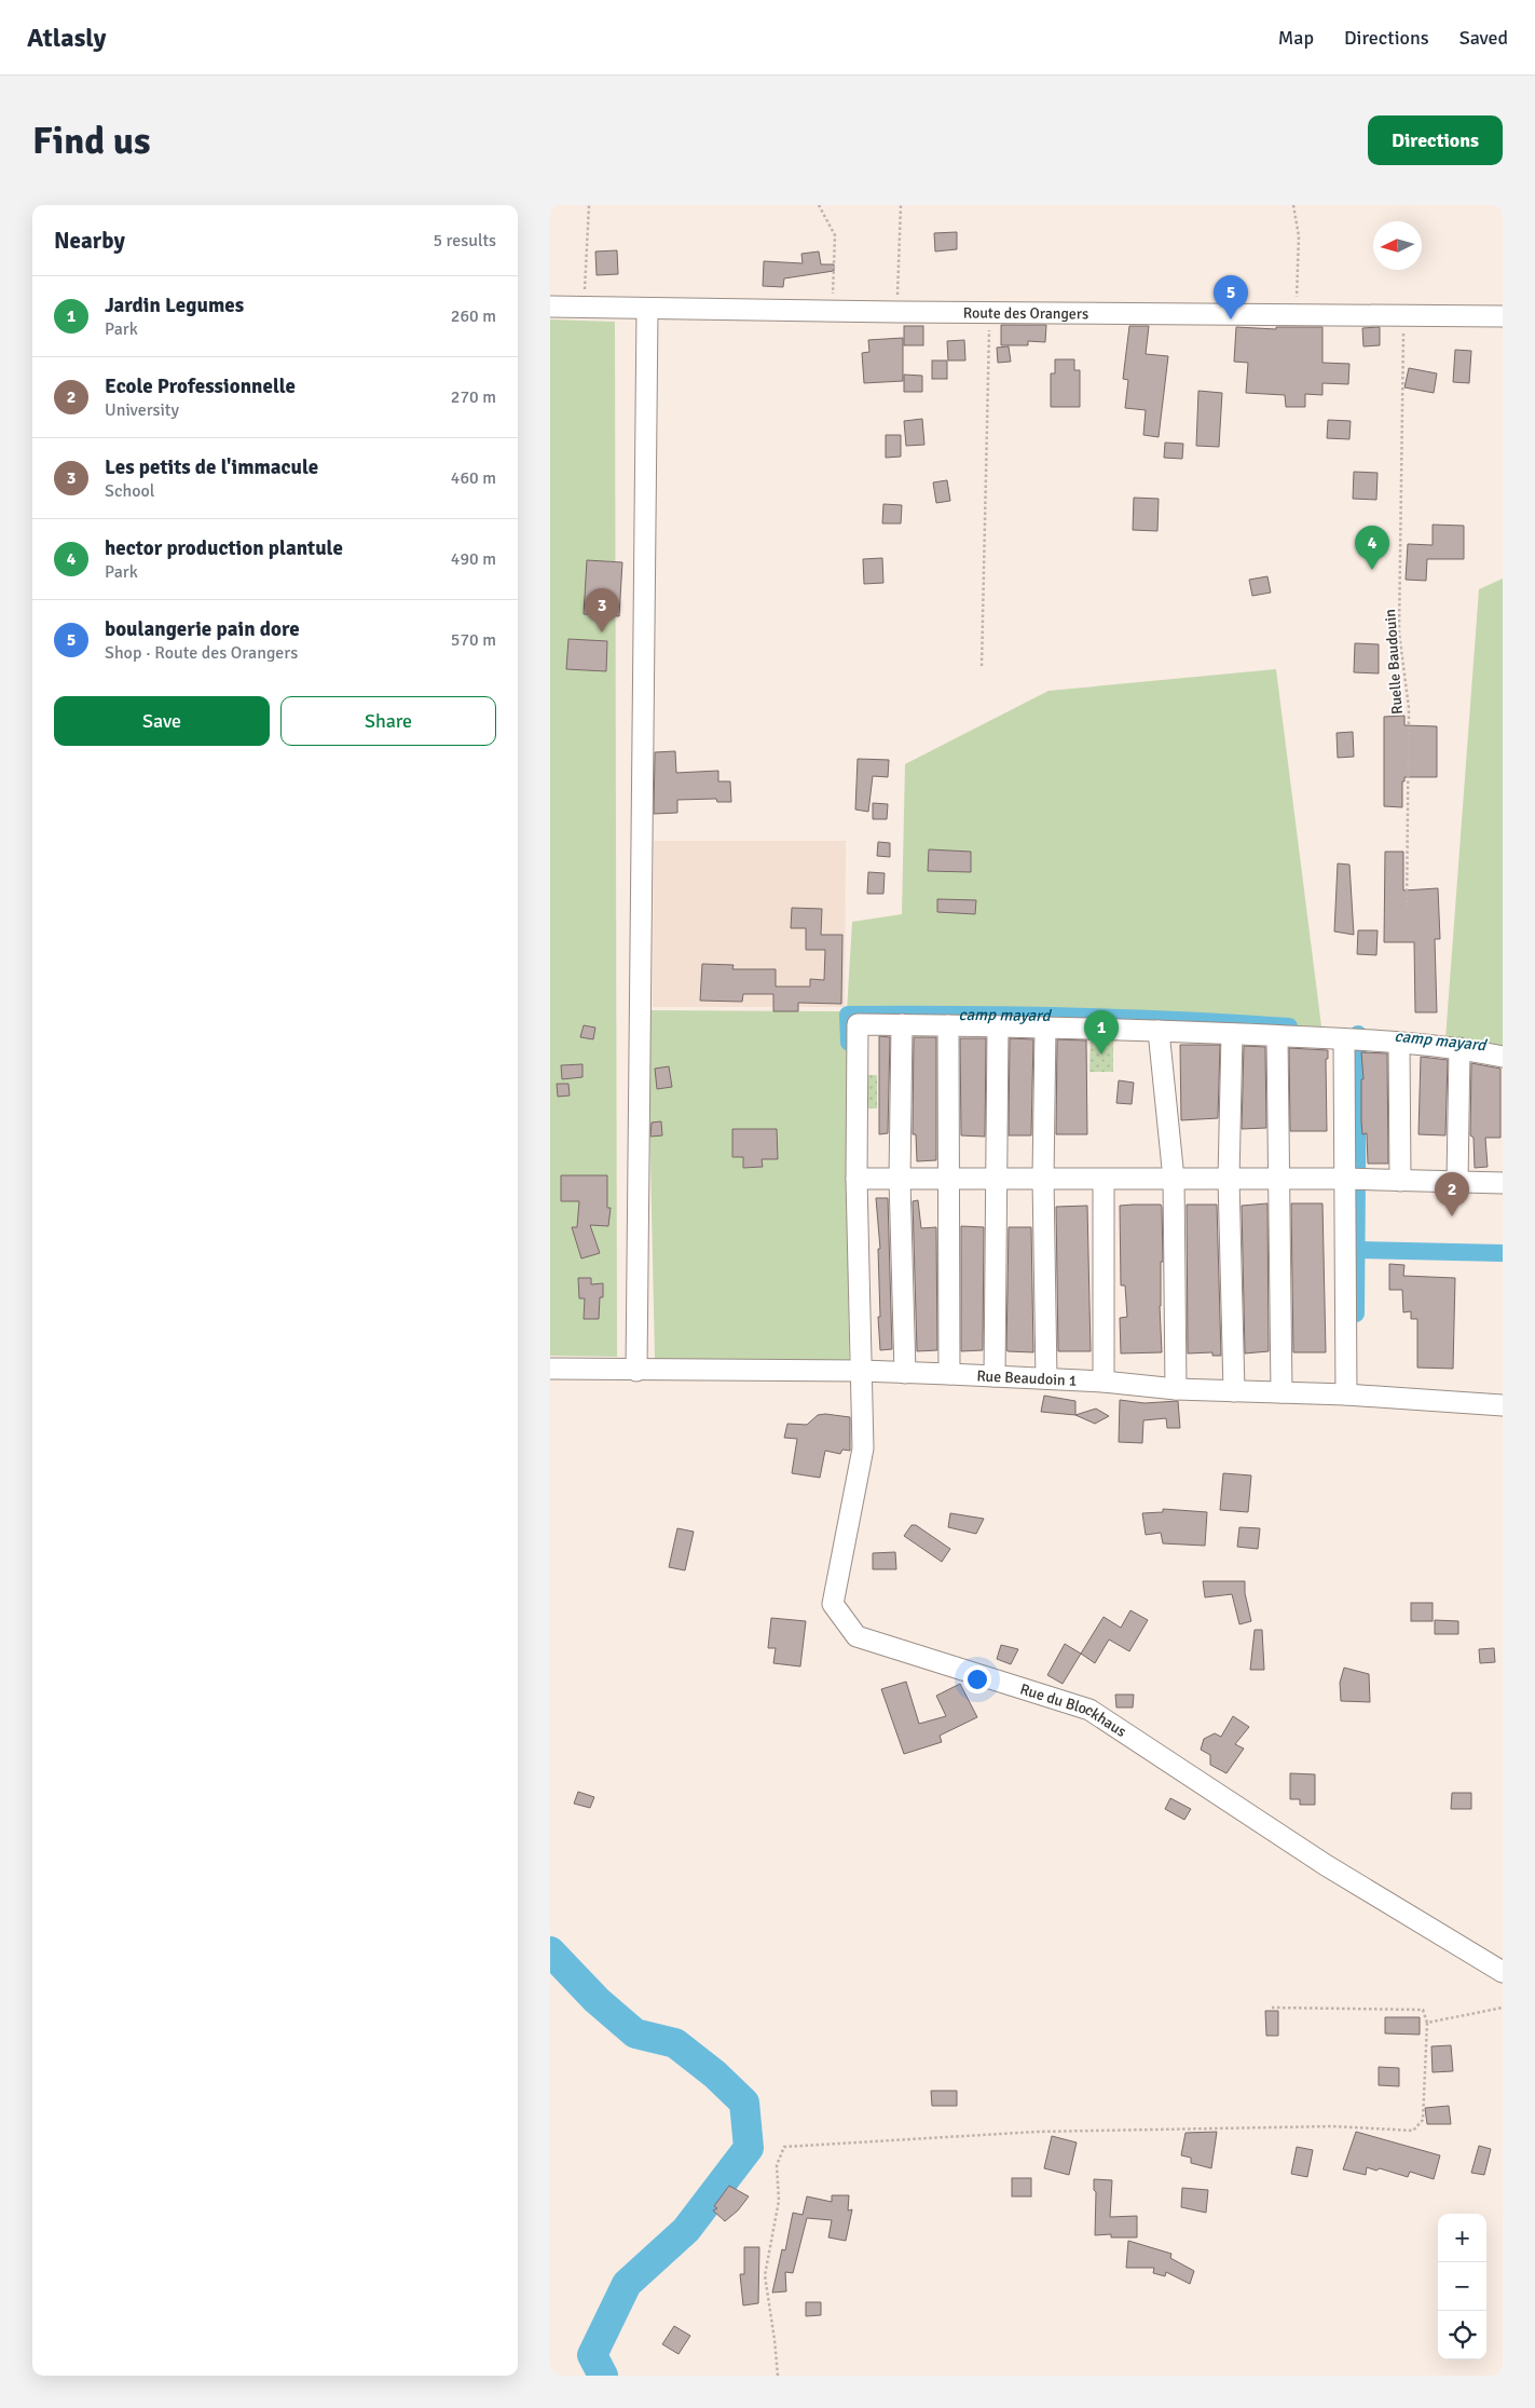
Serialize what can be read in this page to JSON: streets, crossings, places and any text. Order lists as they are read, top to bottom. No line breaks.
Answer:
{"streets":{"street":["Route des Orangers","Rue Beaudoin 1","Rue du Blockhaus"],"path":["Ruelle Baudouin"]},"crossings":[["Route des Orangers","Ruelle Baudouin"],["Rue Beaudoin 1","Rue du Blockhaus"]],"water":["camp mayard"],"north":"left","page":{"header":"Atlasly","nav":["Map","Directions","Saved"],"buttons":["Directions",["Save","Share"]],"title":"Find us","heading":["Nearby","5 results"],"list":[{"mark":"1","name":"Jardin Legumes","note":"Park","value":"260 m"},{"mark":"2","name":"Ecole Professionnelle","note":"University","value":"270 m"},{"mark":"3","name":"Les petits de l'immacule","note":"School","value":"460 m"},{"mark":"4","name":"hector production plantule","note":"Park","value":"490 m"},{"mark":"5","name":"boulangerie pain dore","note":"Shop · Route des Orangers","value":"570 m"}],"pins":["5","4","3","1","2"],"map_buttons":["+","−"]}}
